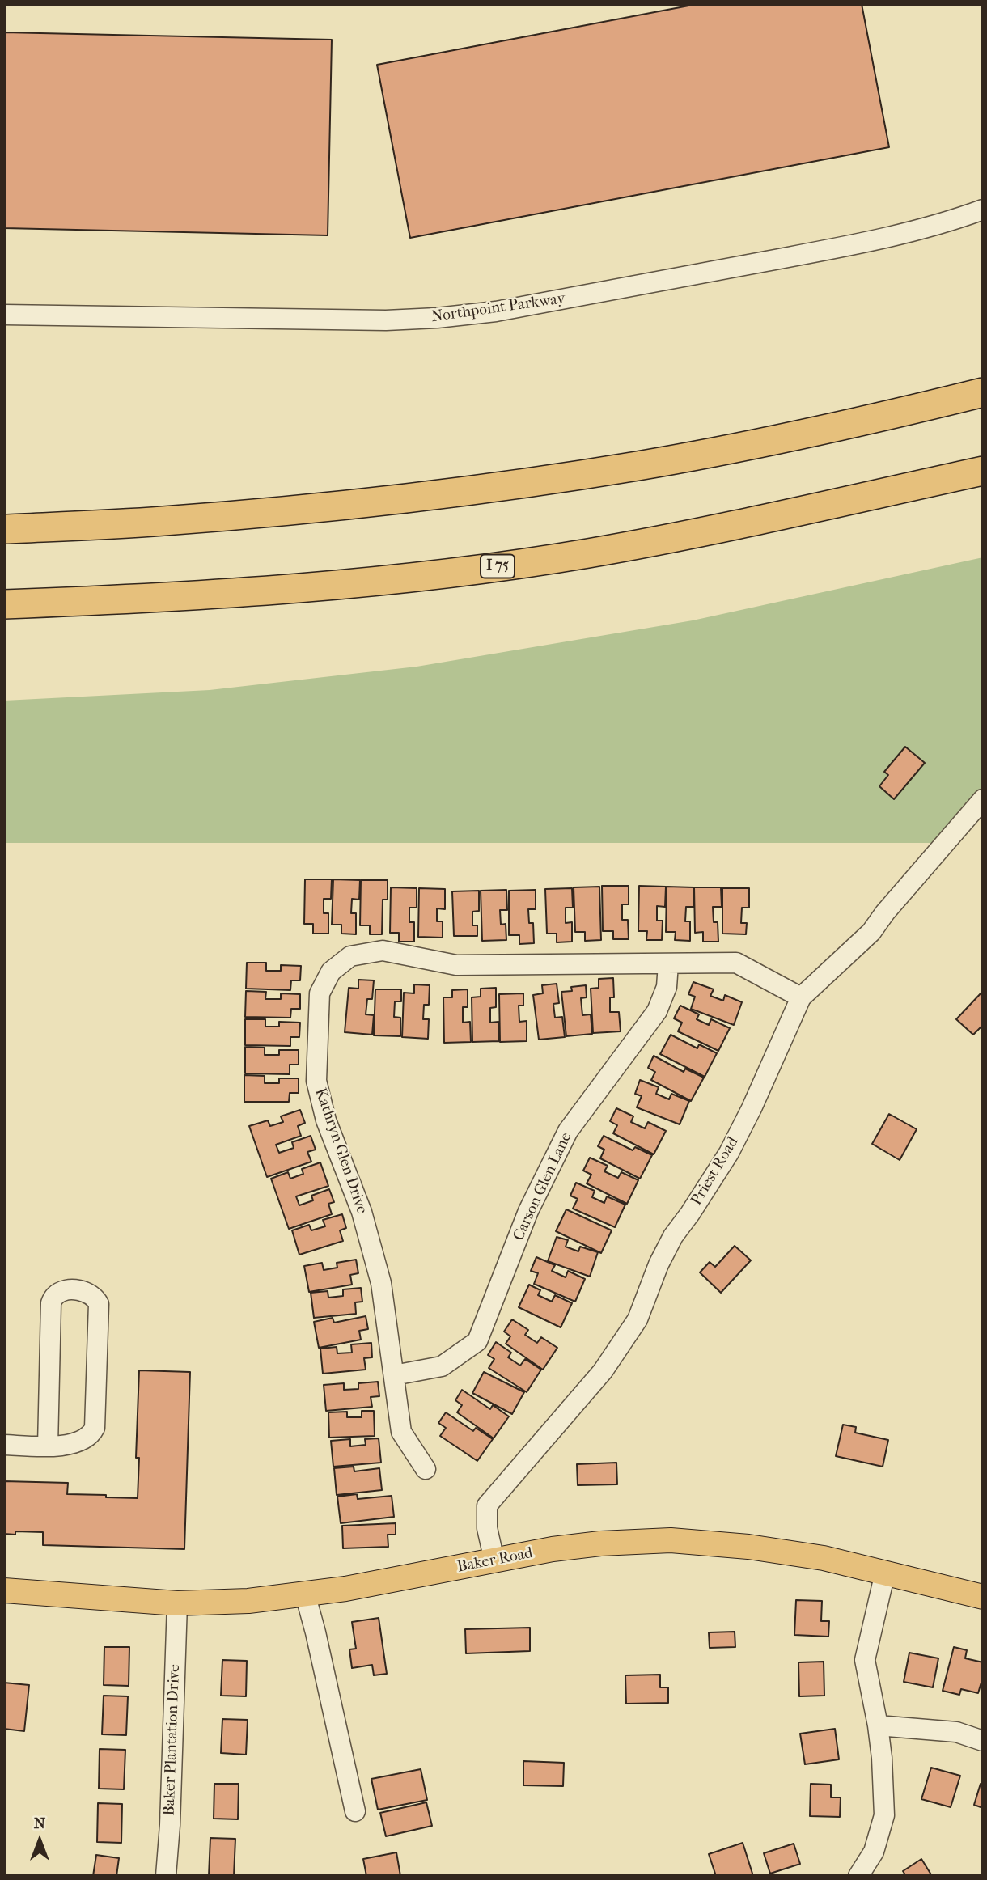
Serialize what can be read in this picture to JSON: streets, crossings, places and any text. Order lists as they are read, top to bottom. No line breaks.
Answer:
{"streets":{"highway":["I 75"],"main road":["Baker Road"],"street":["Northpoint Parkway","Kathryn Glen Drive","Priest Road","Carson Glen Lane","Baker Plantation Drive"]},"crossings":[["Kathryn Glen Drive","Priest Road"],["Kathryn Glen Drive","Carson Glen Lane"],["Priest Road","Baker Road"],["Baker Road","Baker Plantation Drive"]],"north":"top"}
